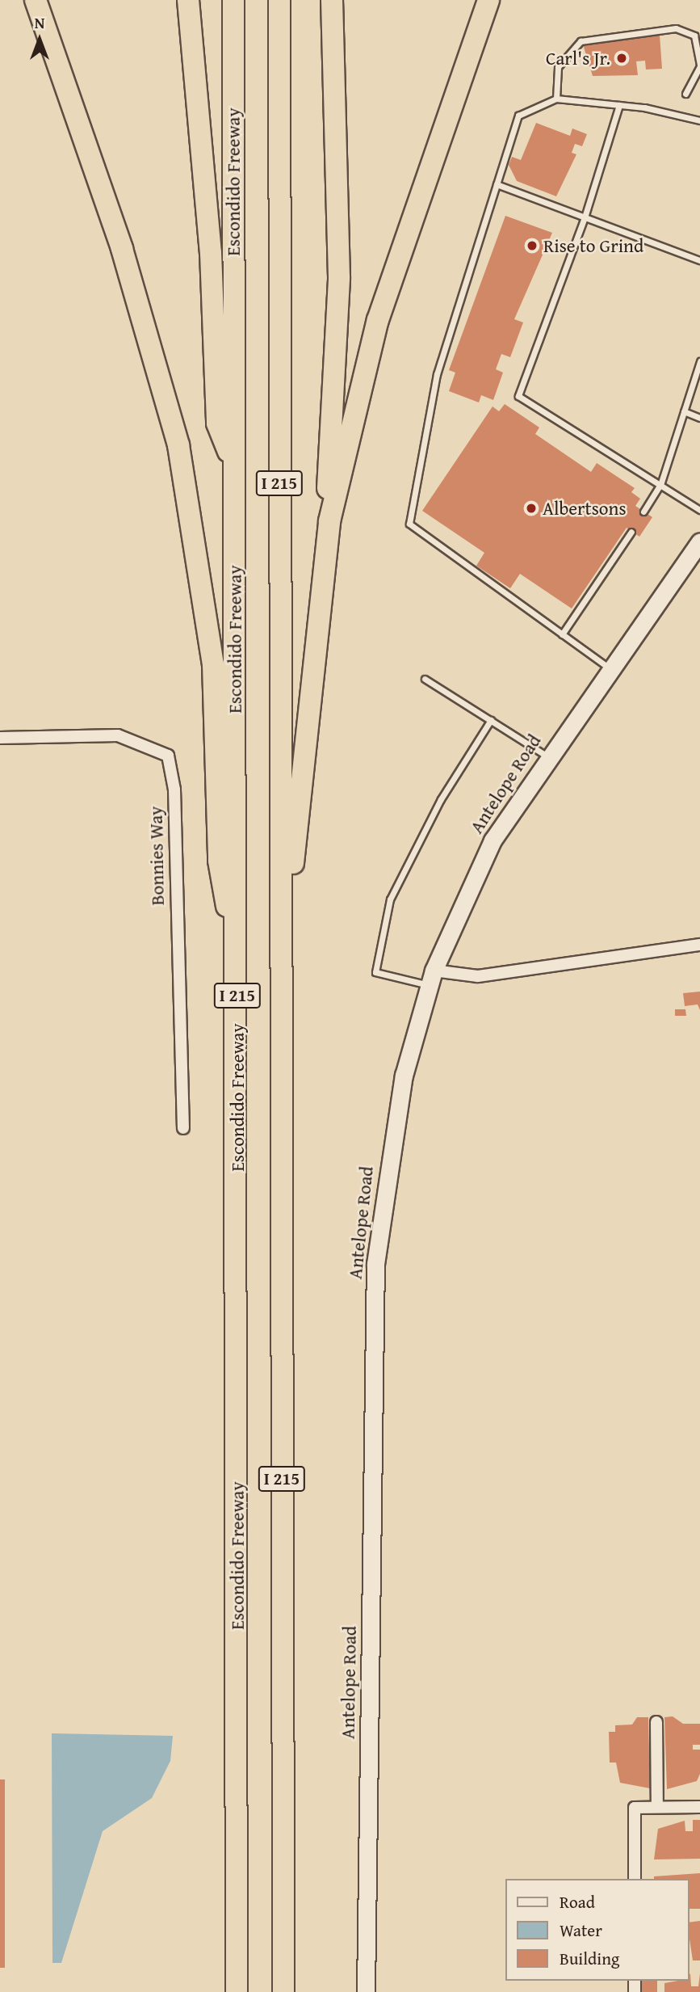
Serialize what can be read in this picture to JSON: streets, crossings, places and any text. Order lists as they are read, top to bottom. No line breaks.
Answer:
{"streets":{"highway":["Escondido Freeway","I 215"],"main road":["Antelope Road"],"street":["Bonnies Way"]},"places":["Carl's Jr.","Rise to Grind","Albertsons"],"legend":["Road","Water","Building"],"north":"top"}
